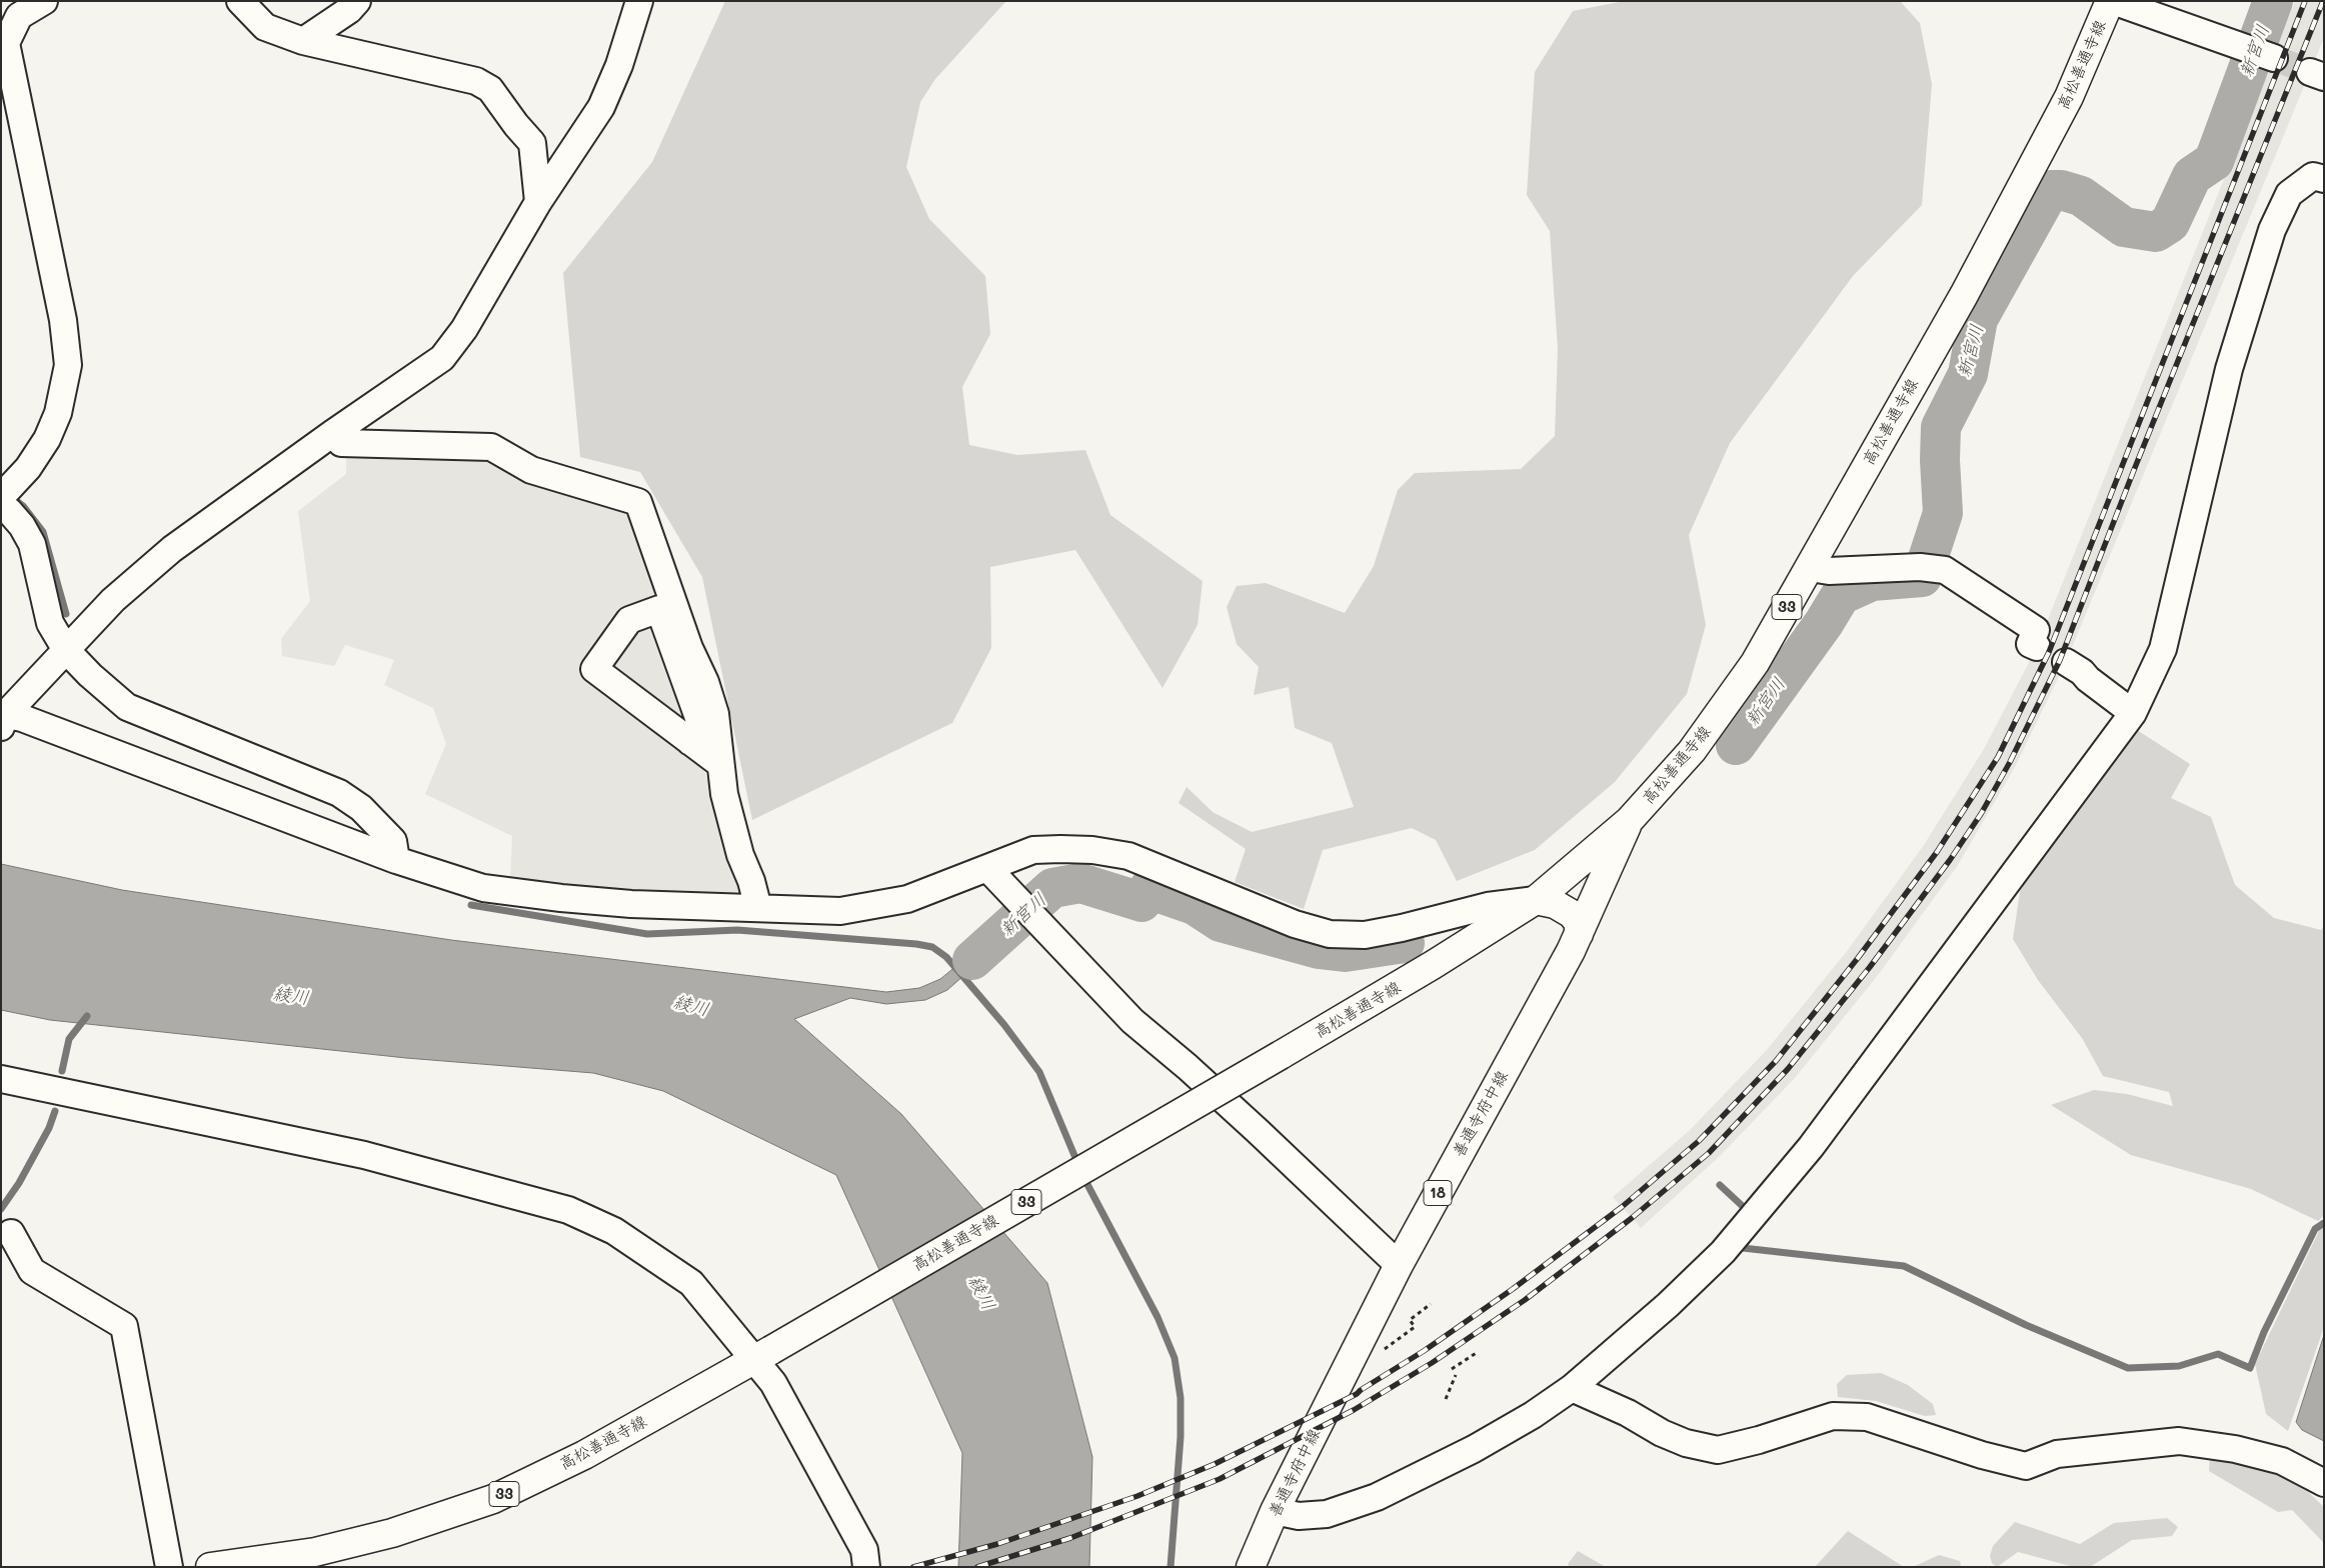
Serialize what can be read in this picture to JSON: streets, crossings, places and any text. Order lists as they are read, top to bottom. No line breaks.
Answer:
{"streets":{"main road":["高松善通寺線","33","善通寺府中線","18"]},"crossings":[["高松善通寺線","善通寺府中線"]],"water":["新宮川","綾川"]}
